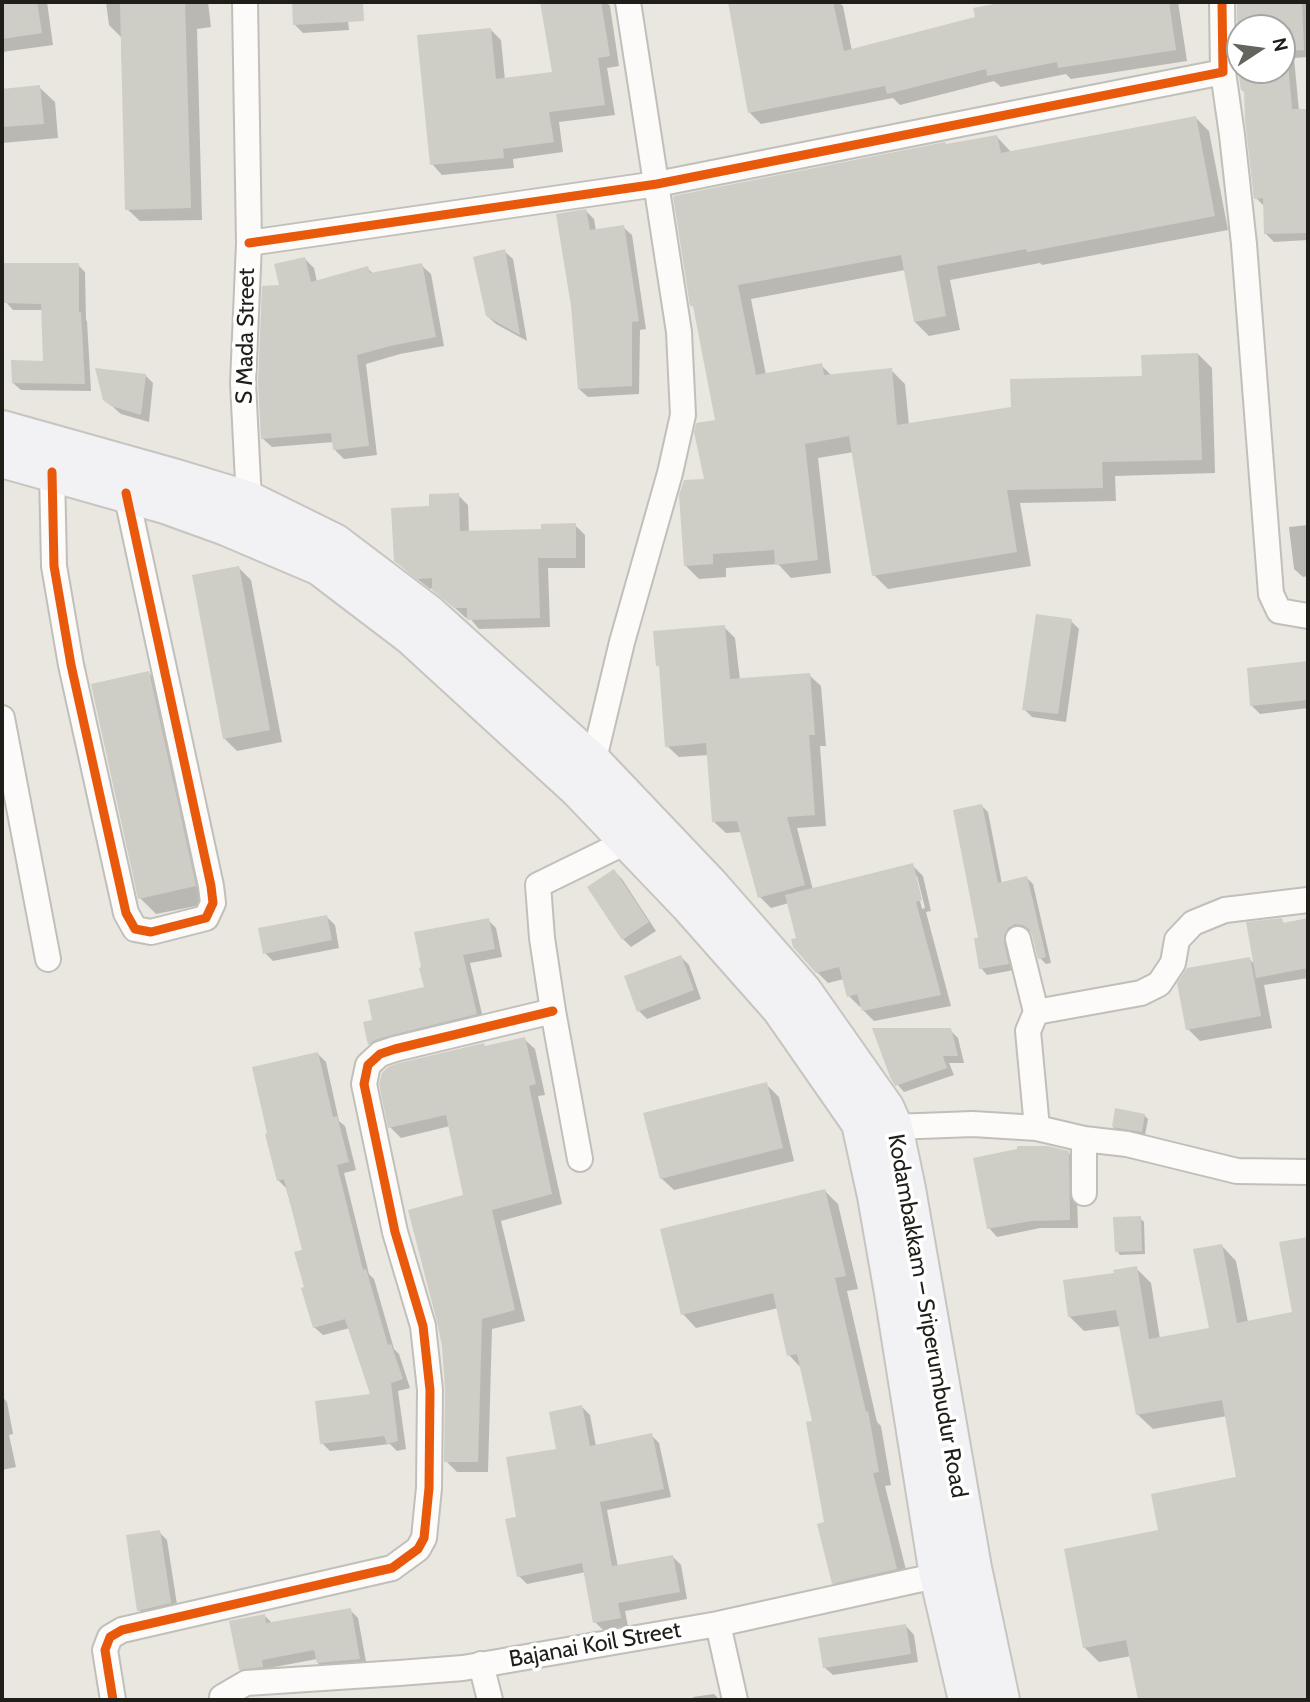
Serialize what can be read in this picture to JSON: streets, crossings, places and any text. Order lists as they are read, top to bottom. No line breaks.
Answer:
{"streets":{"main road":["Kodambakkam – Sriperumbudur Road"],"street":["S Mada Street","Bajanai Koil Street"]},"crossings":[["S Mada Street","Kodambakkam – Sriperumbudur Road"],["Kodambakkam – Sriperumbudur Road","Bajanai Koil Street"]],"north":"right"}
